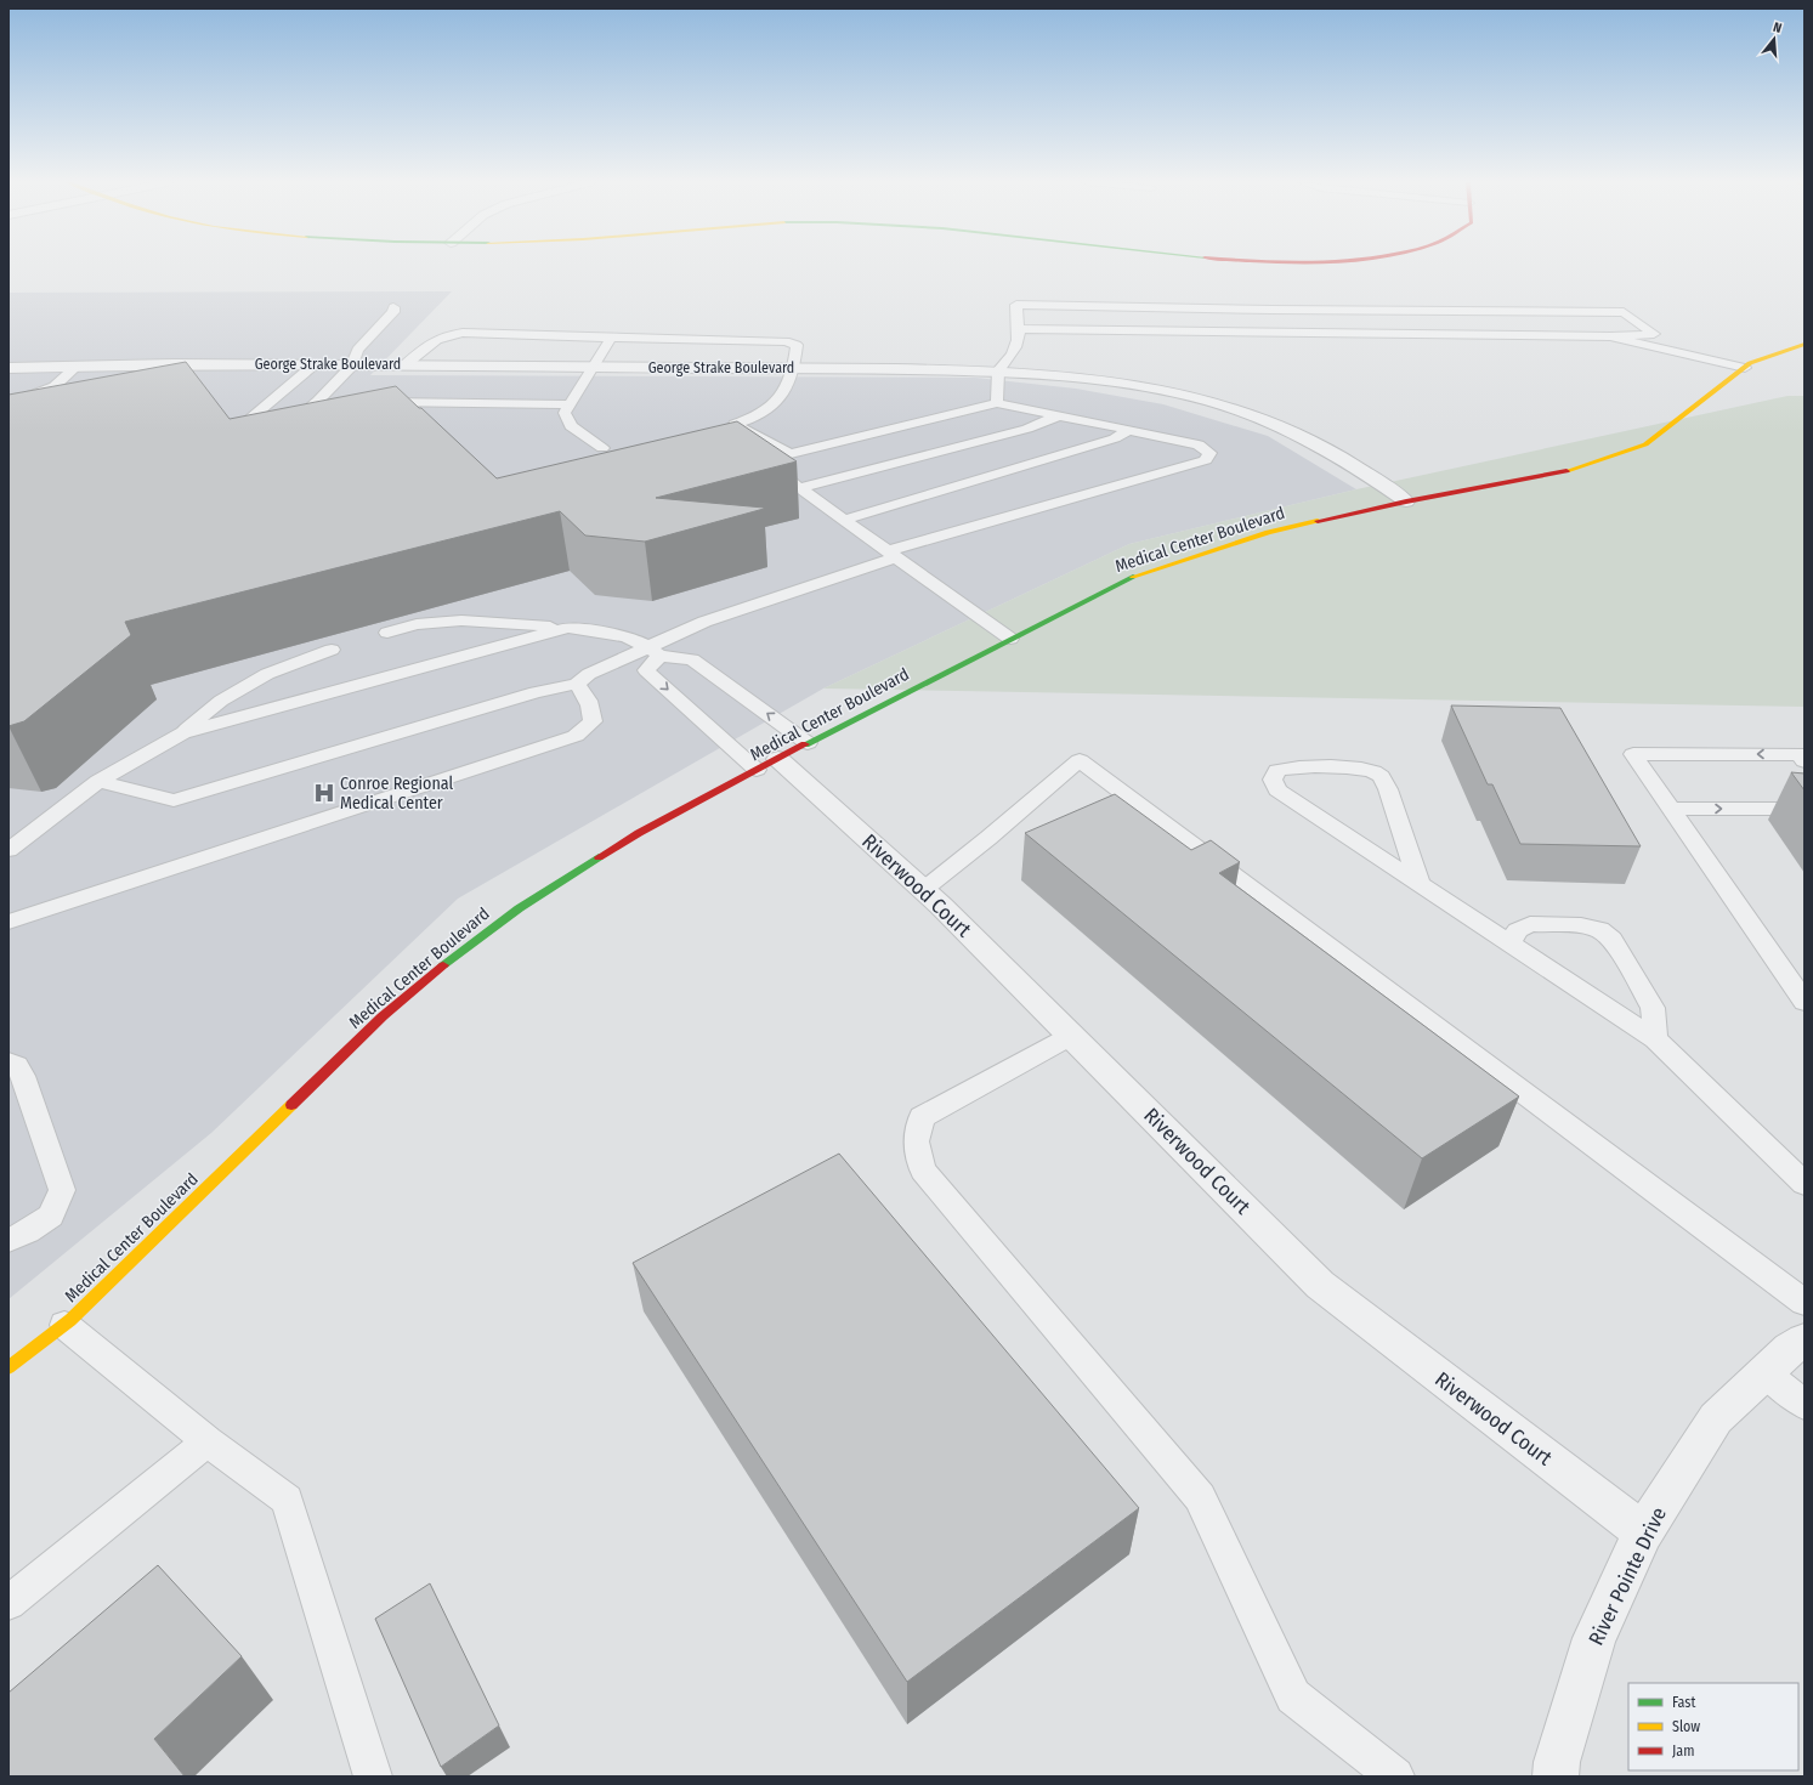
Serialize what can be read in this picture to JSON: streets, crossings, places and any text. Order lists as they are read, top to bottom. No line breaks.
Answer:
{"streets":{"street":["George Strake Boulevard","Medical Center Boulevard","Riverwood Court","River Pointe Drive"]},"crossings":[["George Strake Boulevard","Medical Center Boulevard"],["Medical Center Boulevard","Riverwood Court"],["Riverwood Court","River Pointe Drive"]],"places":{"hospital":["Conroe Regional Medical Center"]},"legend":["Fast","Slow","Jam"],"north":"top"}
